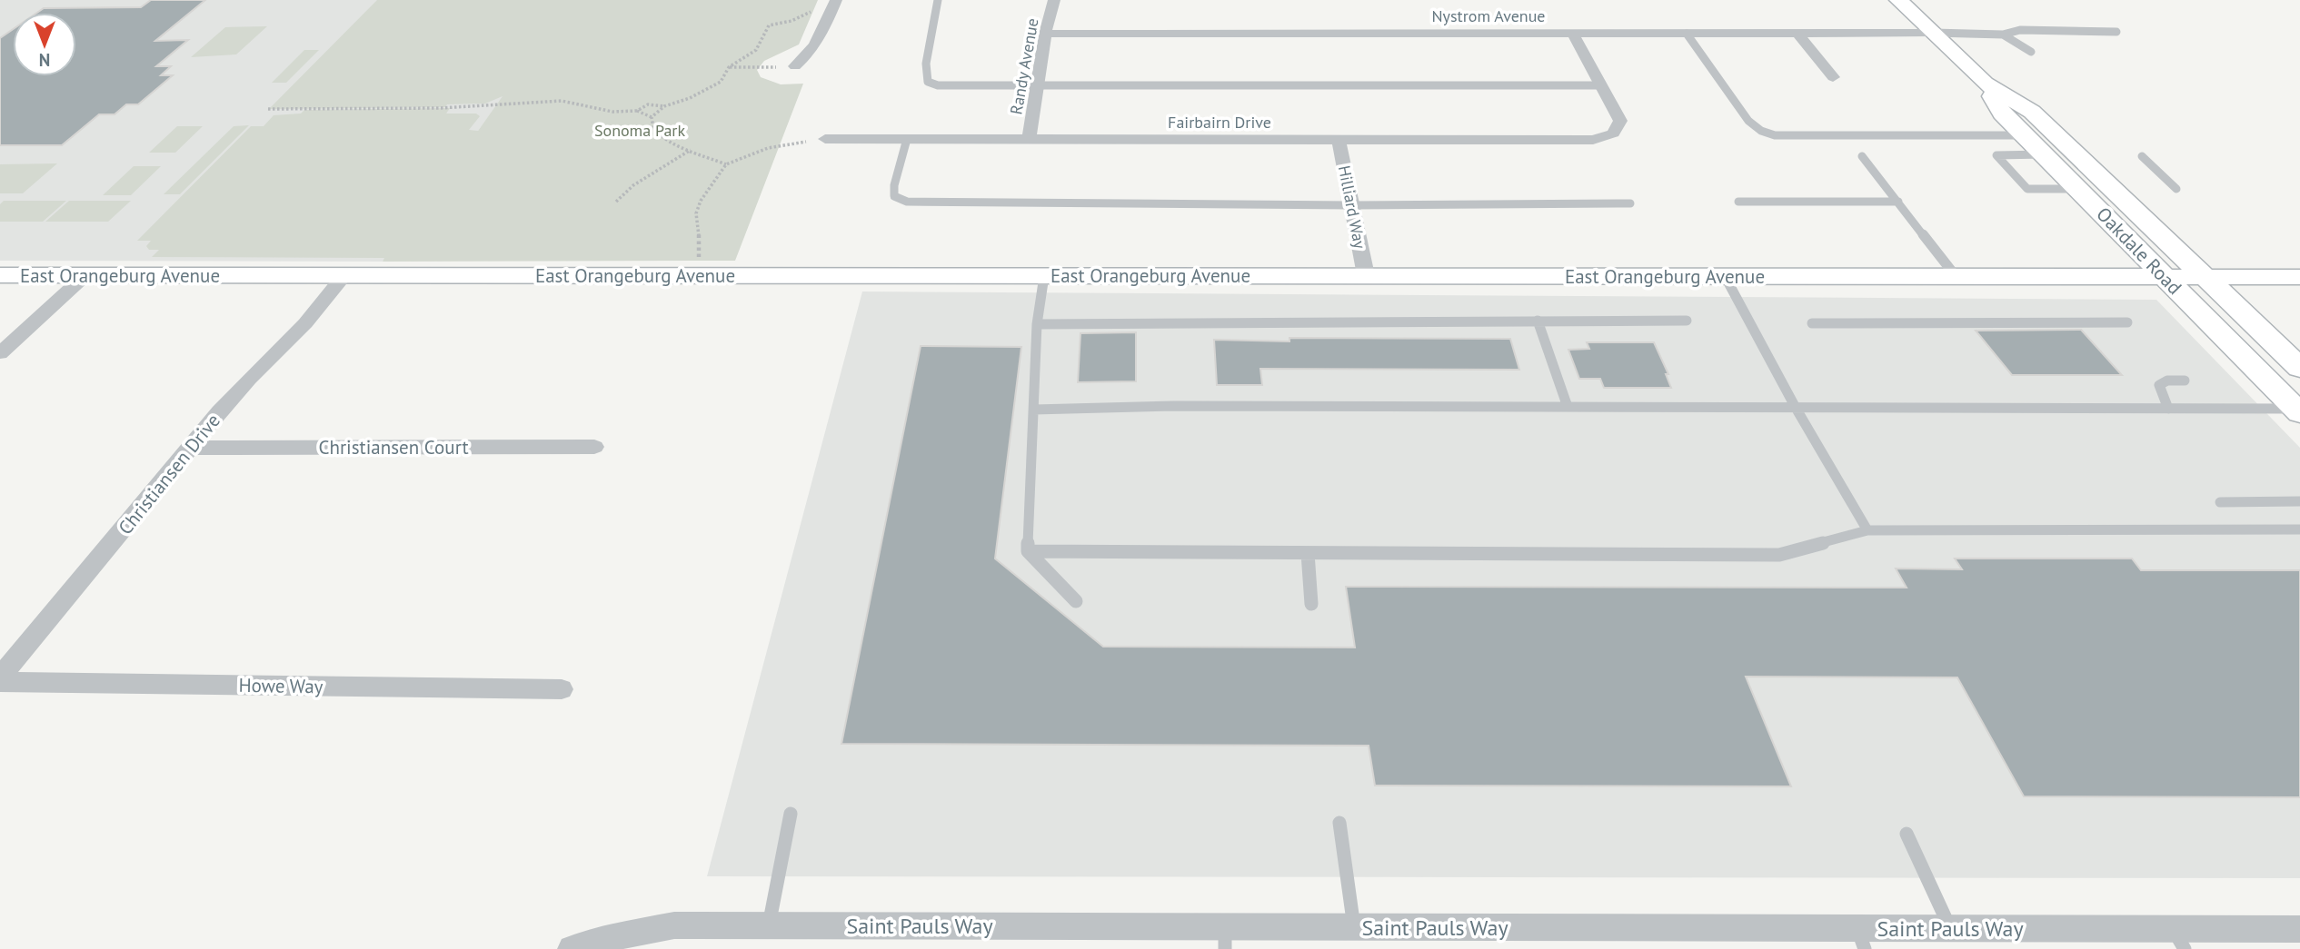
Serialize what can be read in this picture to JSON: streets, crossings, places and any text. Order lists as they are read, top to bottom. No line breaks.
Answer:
{"streets":{"street":["Nystrom Avenue","Randy Avenue","Fairbairn Drive","Hilliard Way","Oakdale Road","East Orangeburg Avenue","Christiansen Court","Christiansen Drive","Howe Way","Saint Pauls Way"]},"crossings":[["Nystrom Avenue","Randy Avenue"],["Nystrom Avenue","Oakdale Road"],["Randy Avenue","Fairbairn Drive"],["Fairbairn Drive","Hilliard Way"],["Hilliard Way","East Orangeburg Avenue"],["Oakdale Road","East Orangeburg Avenue"],["East Orangeburg Avenue","Christiansen Drive"],["Christiansen Court","Christiansen Drive"],["Christiansen Drive","Howe Way"]],"parks":["Sonoma Park"],"north":"bottom"}
